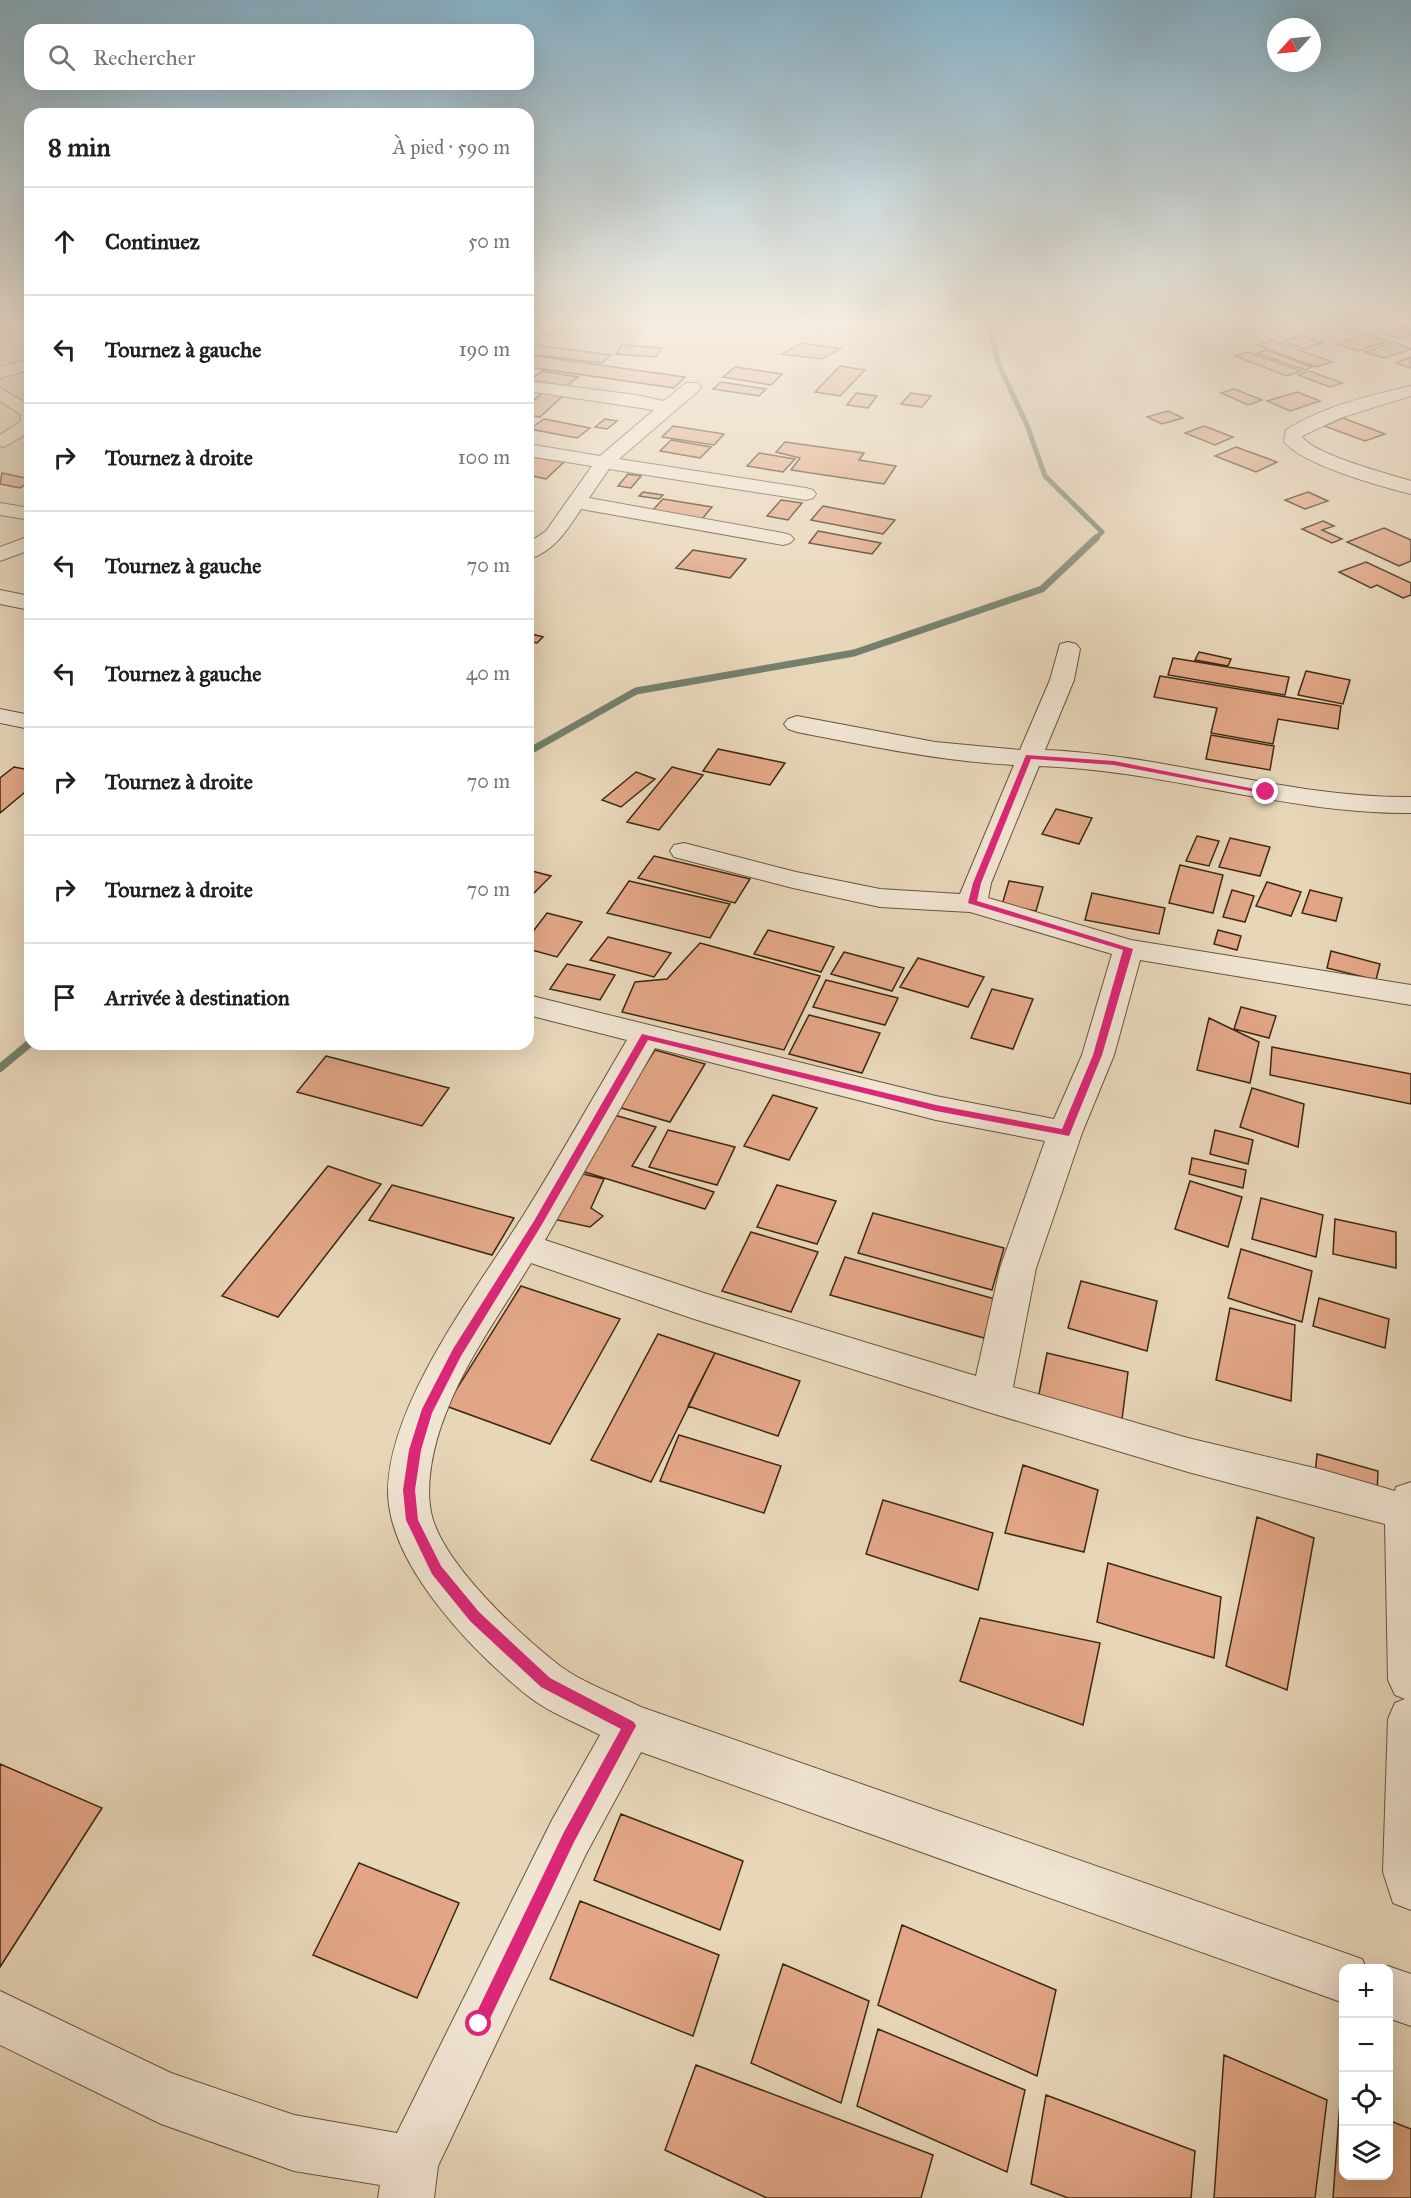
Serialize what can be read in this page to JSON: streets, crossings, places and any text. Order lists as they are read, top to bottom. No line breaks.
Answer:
{"north":"bottom left","page":{"search":"Rechercher","heading":["8 min","À pied · 590 m"],"list":[["Continuez","50 m"],["Tournez à gauche","190 m"],["Tournez à droite","100 m"],["Tournez à gauche","70 m"],["Tournez à gauche","40 m"],["Tournez à droite","70 m"],["Tournez à droite","70 m"],"Arrivée à destination"],"map_buttons":["+","−"]}}
